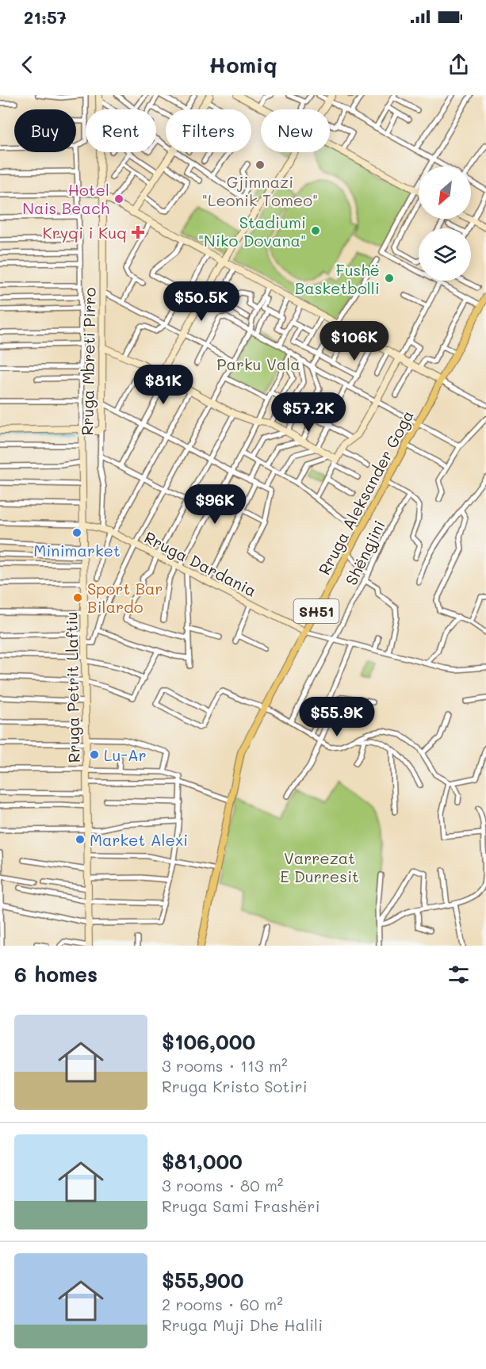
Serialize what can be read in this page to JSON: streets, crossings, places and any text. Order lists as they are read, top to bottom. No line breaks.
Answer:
{"streets":{"main road":["Rruga Aleksander Goga","SH51"],"street":["Rruga Mbreti Pirro","Shëngjini","Rruga Dardania","Rruga Petrit Llaftiu"]},"crossings":[["Rruga Mbreti Pirro","Rruga Dardania"],["Rruga Aleksander Goga","Rruga Dardania"],["Rruga Dardania","Rruga Petrit Llaftiu"]],"parks":["Parku Vala","Varrezat E Durresit"],"places":{"other":["Gjimnazi \"Leonik Tomeo\"","Hotel Nais Beach","Stadiumi \"Niko Dovana\"","Fushë Basketbolli","Minimarket","Sport Bar Bilardo","Lu-Ar","Market Alexi"],"health":["Kryqi i Kuq"]},"north":"bottom left","page":{"status":"21:57","header":"Homiq","chip":["Buy","Rent","Filters","New"],"price":["$50.5K","$106K","$81K","$57.2K","$96K","$55.9K"],"heading":"6 homes","list":[{"name":"$106,000","note":"3 rooms · 113 m² · Rruga Kristo Sotiri"},{"name":"$81,000","note":"3 rooms · 80 m² · Rruga Sami Frashëri"},{"name":"$55,900","note":"2 rooms · 60 m² · Rruga Muji Dhe Halili"}]}}
